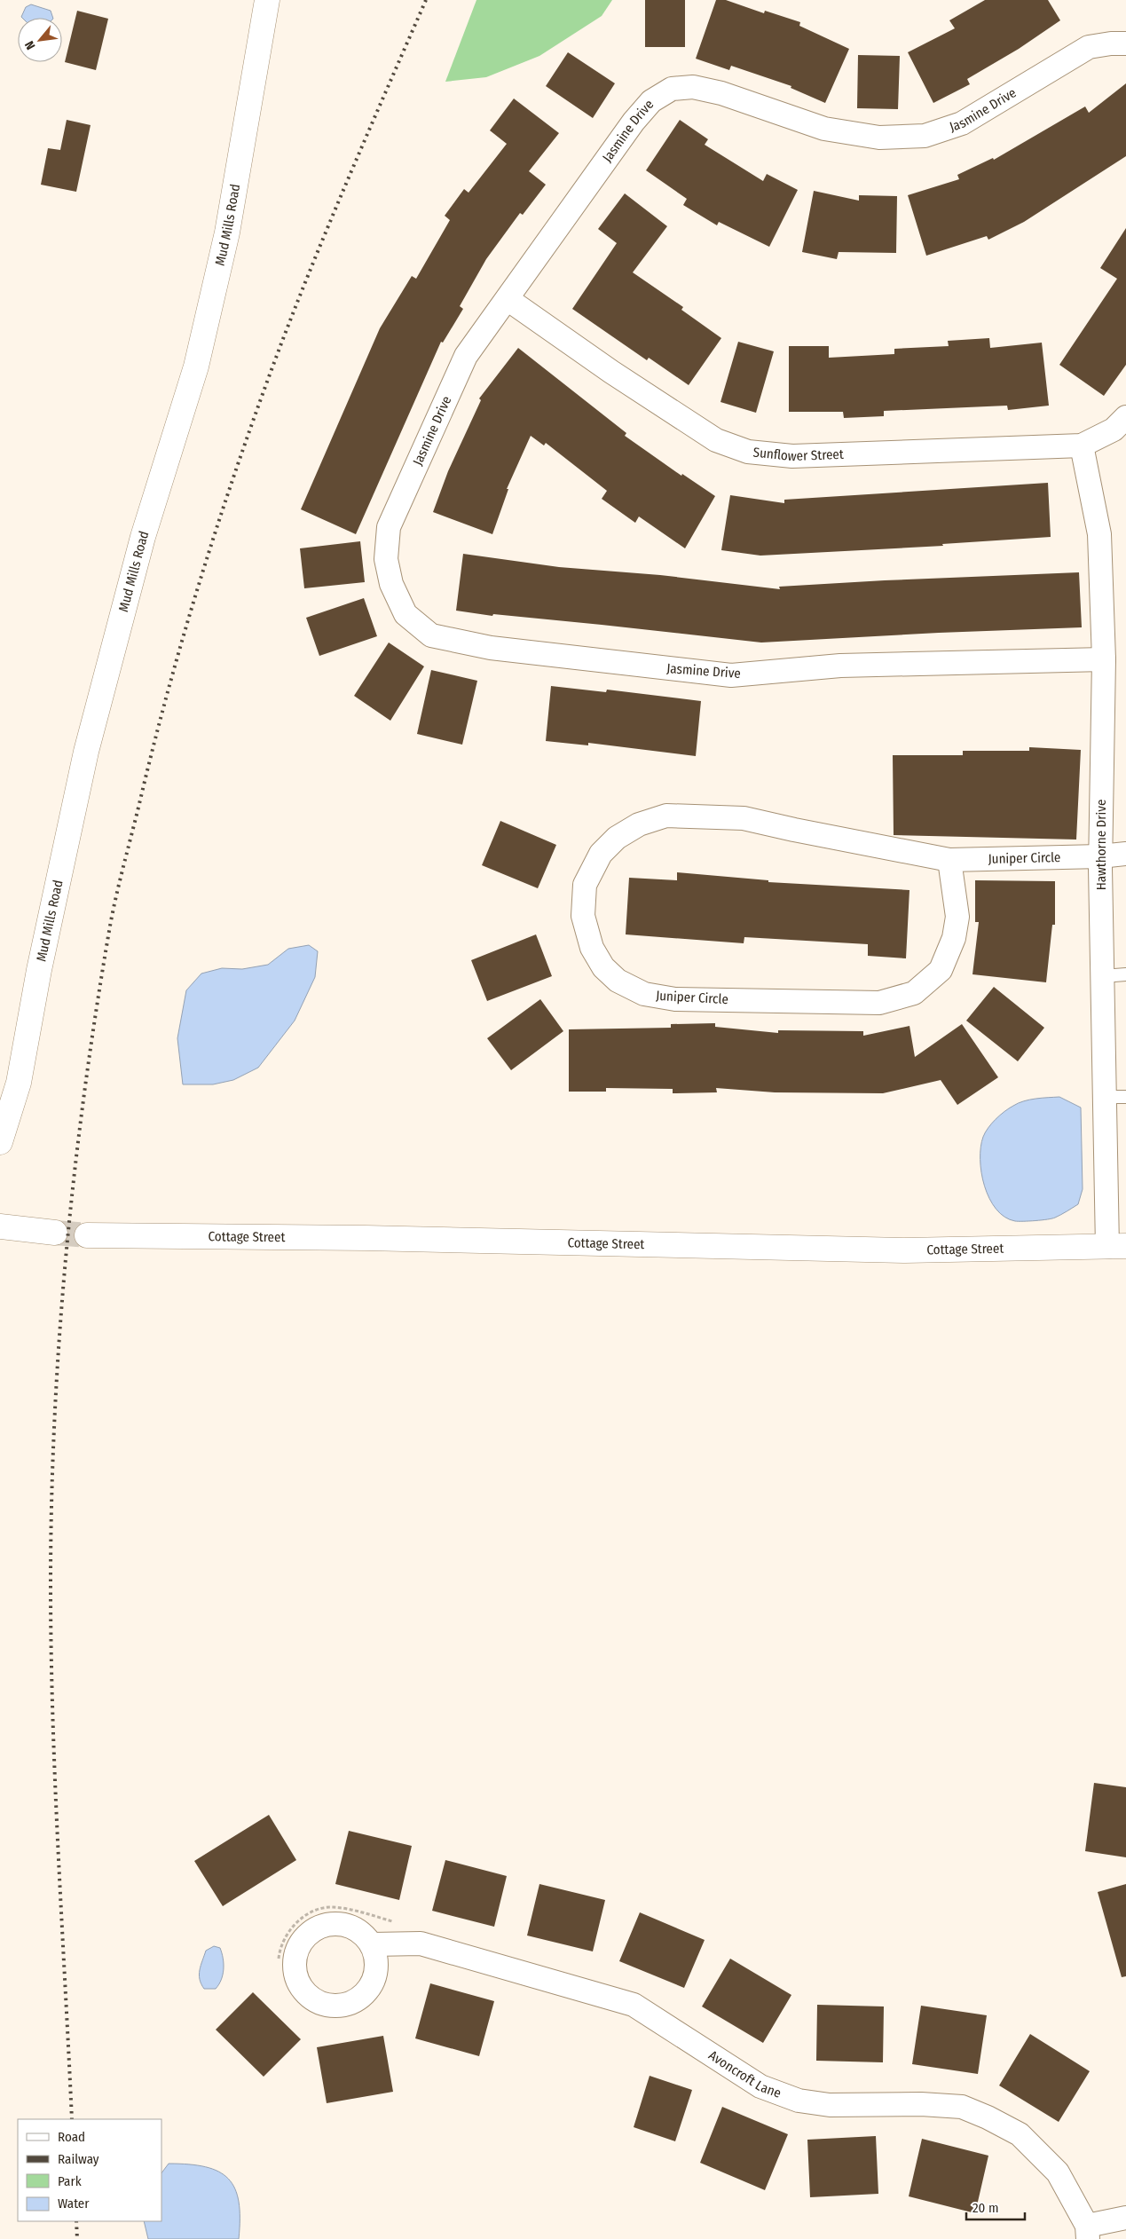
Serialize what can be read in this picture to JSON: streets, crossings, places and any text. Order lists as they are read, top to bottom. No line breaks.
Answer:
{"streets":{"street":["Jasmine Drive","Mud Mills Road","Sunflower Street","Hawthorne Drive","Juniper Circle","Cottage Street","Avoncroft Lane"]},"crossings":[["Jasmine Drive","Sunflower Street"],["Jasmine Drive","Hawthorne Drive"],["Sunflower Street","Hawthorne Drive"],["Hawthorne Drive","Juniper Circle"],["Hawthorne Drive","Cottage Street"]],"legend":["Road","Railway","Park","Water"],"scale_bar":"20 m","north":"bottom left"}
